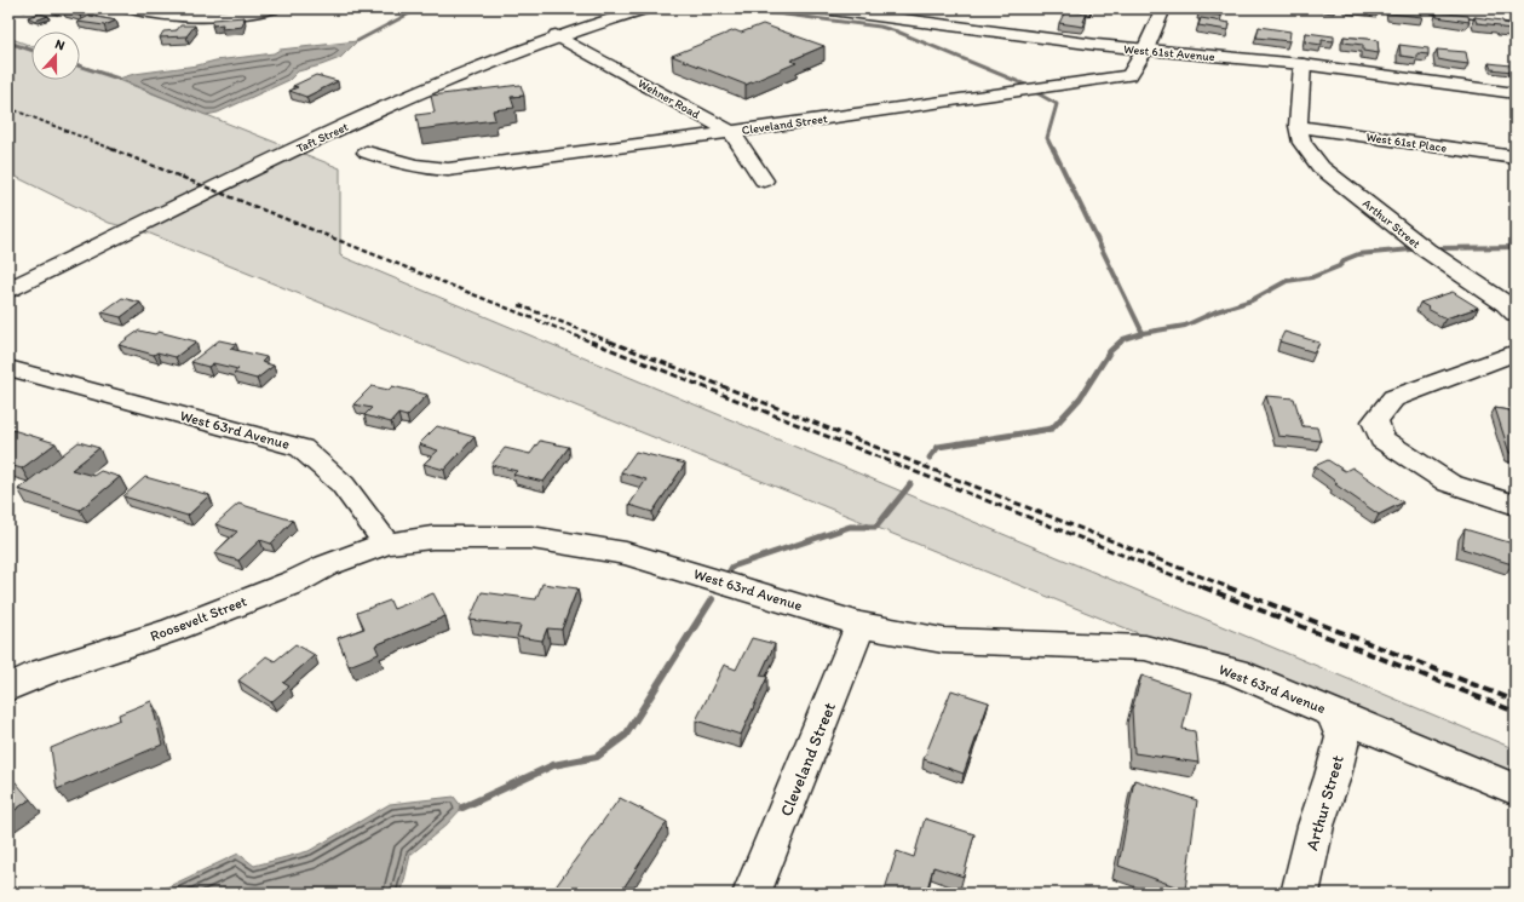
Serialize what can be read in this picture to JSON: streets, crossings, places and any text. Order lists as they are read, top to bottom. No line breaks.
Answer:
{"streets":{"street":["West 61st Avenue","Wehner Road","Cleveland Street","Taft Street","West 61st Place","Arthur Street","West 63rd Avenue","Roosevelt Street"]},"crossings":[["West 61st Avenue","Cleveland Street"],["Wehner Road","Cleveland Street"],["Wehner Road","Taft Street"],["Cleveland Street","West 63rd Avenue"],["West 61st Place","Arthur Street"],["Arthur Street","West 63rd Avenue"],["West 63rd Avenue","Roosevelt Street"]],"north":"top"}
